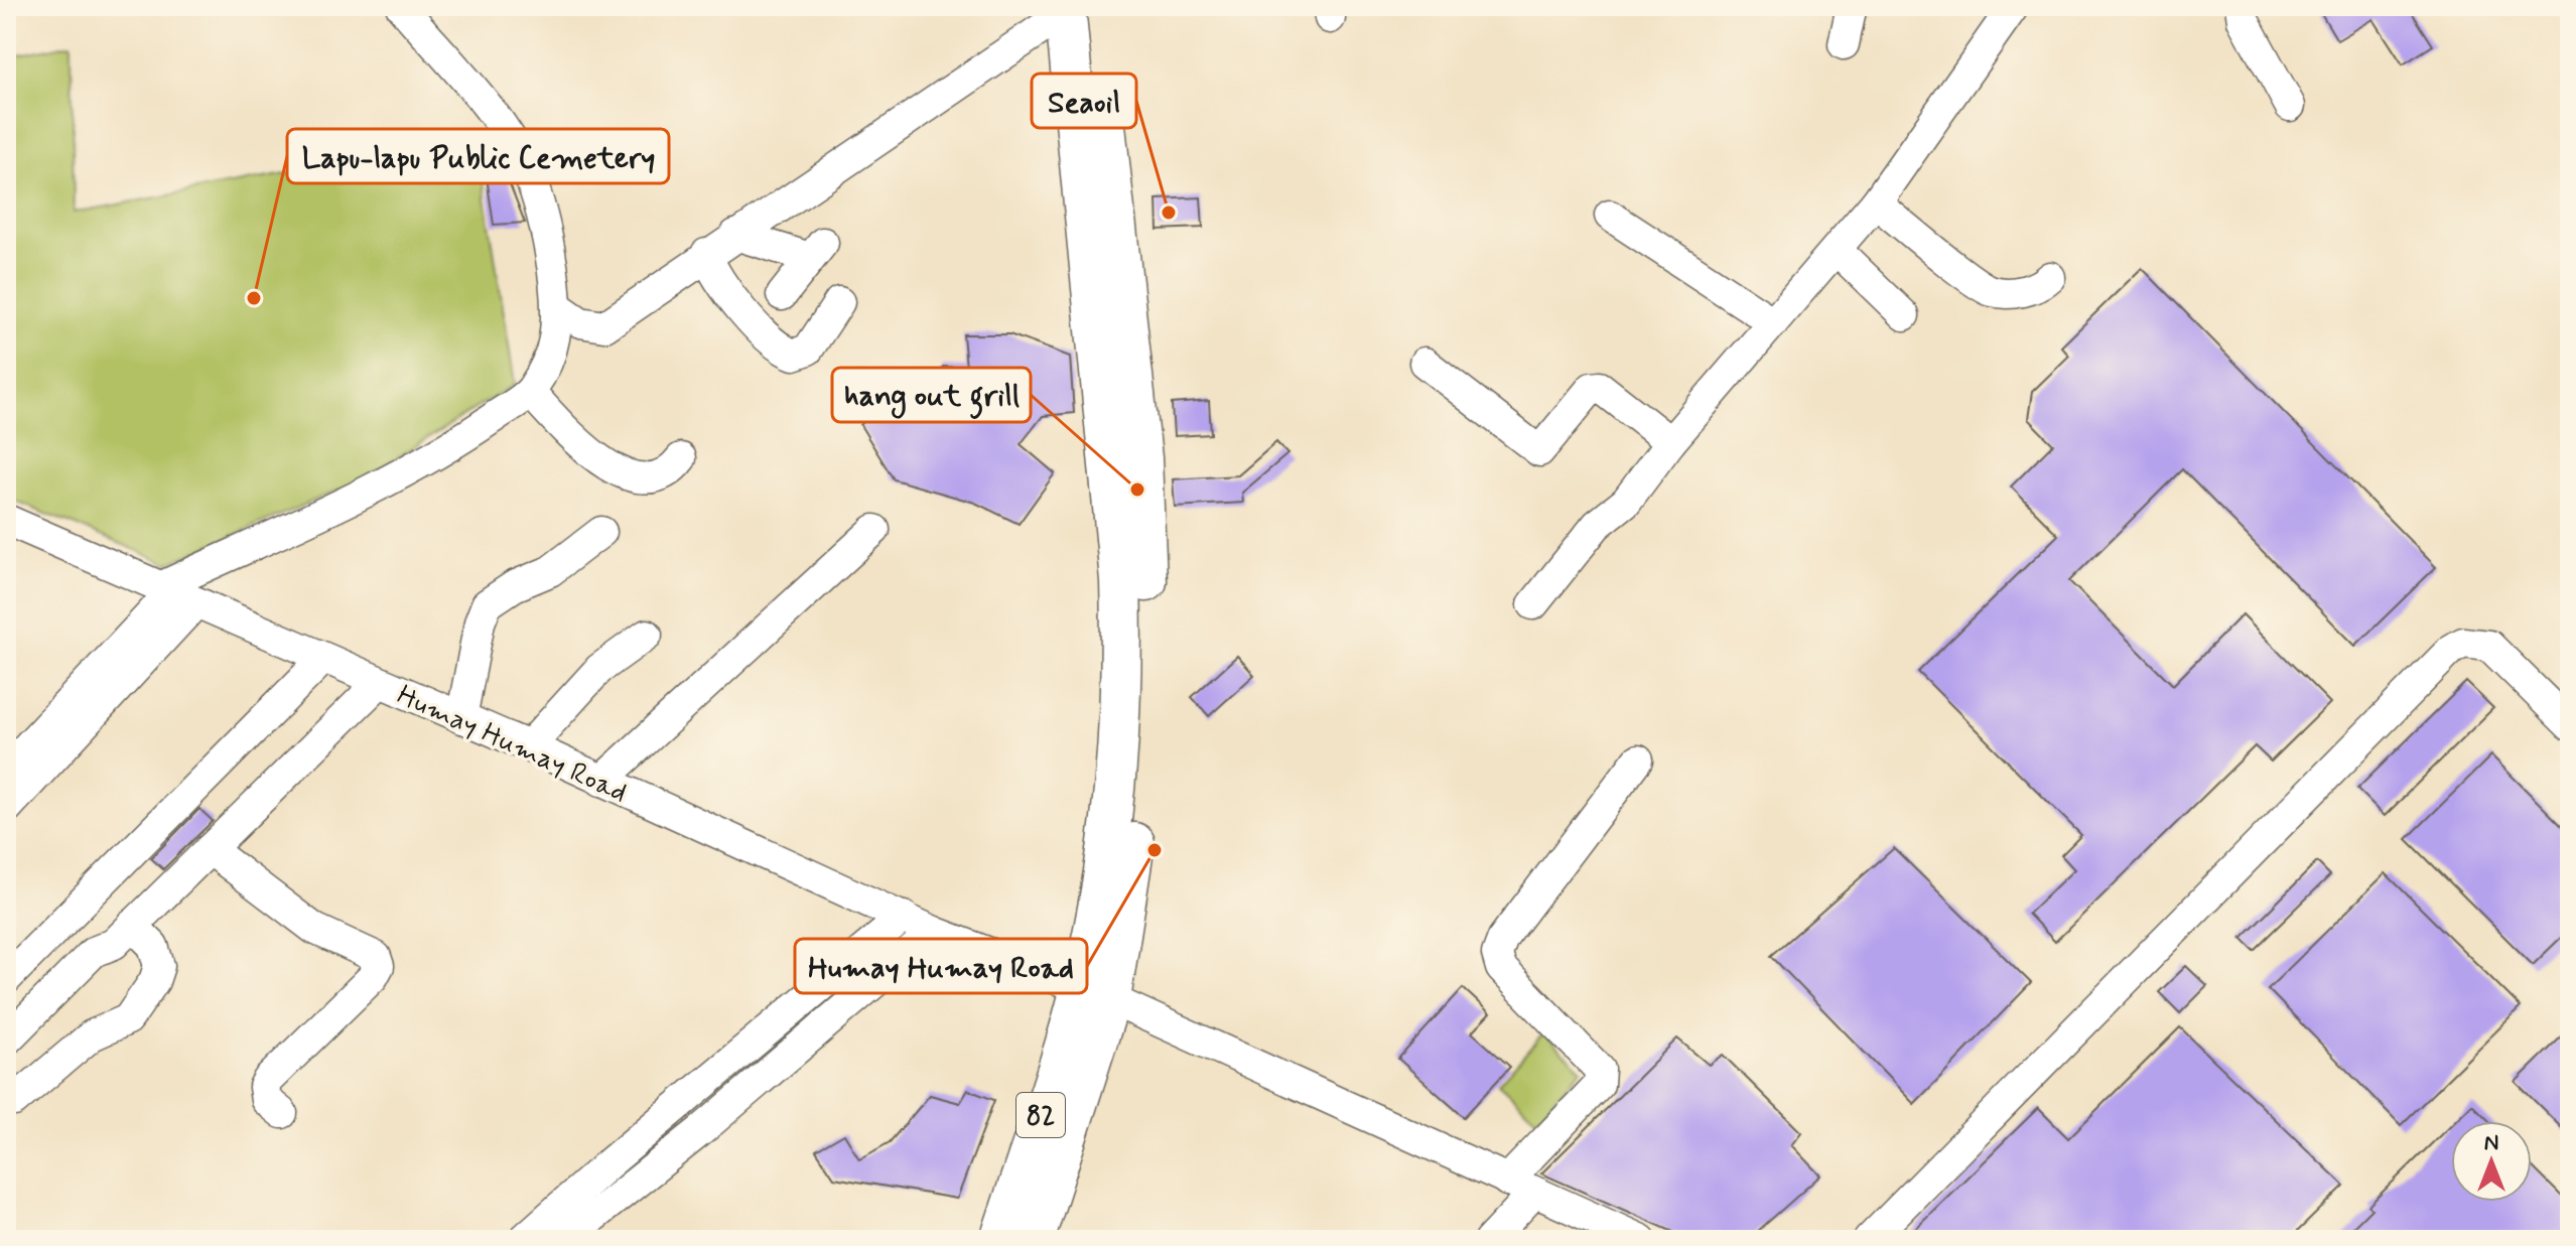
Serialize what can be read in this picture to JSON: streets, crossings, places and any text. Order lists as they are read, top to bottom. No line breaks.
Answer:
{"streets":{"main road":["82"],"street":["Humay Humay Road"]},"crossings":[["Humay Humay Road","82"]],"places":["Seaoil","Lapu-lapu Public Cemetery","hang out grill","Humay Humay Road"],"north":"top"}
